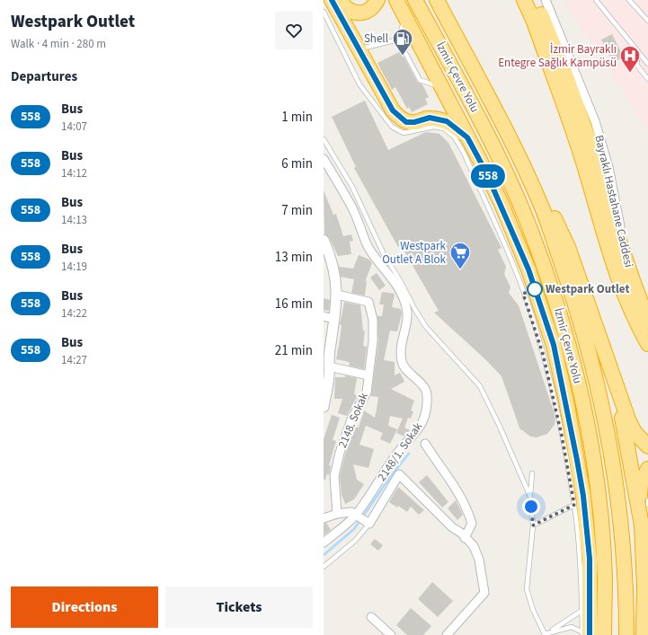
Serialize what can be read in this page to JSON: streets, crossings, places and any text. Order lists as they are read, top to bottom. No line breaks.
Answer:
{"streets":{"highway":["İzmir Çevre Yolu"],"street":["Bayraklı Hastahane Caddesi","2148. Sokak","2148/1. Sokak"]},"places":{"fuel station":["Shell"],"hospital":["İzmir Bayraklı Entegre Sağlık Kampüsü"],"supermarket":["Westpark Outlet A Blok"],"other":["Westpark Outlet"]},"lines":["bus line 558"],"page":{"heading":[["Westpark Outlet","Walk · 4 min · 280 m"],"Departures"],"on_map":"558","list":[{"mark":"558","name":"Bus","note":"14:07","value":"1 min"},{"mark":"558","name":"Bus","note":"14:12","value":"6 min"},{"mark":"558","name":"Bus","note":"14:13","value":"7 min"},{"mark":"558","name":"Bus","note":"14:19","value":"13 min"},{"mark":"558","name":"Bus","note":"14:22","value":"16 min"},{"mark":"558","name":"Bus","note":"14:27","value":"21 min"}],"buttons":["Directions","Tickets"]}}
